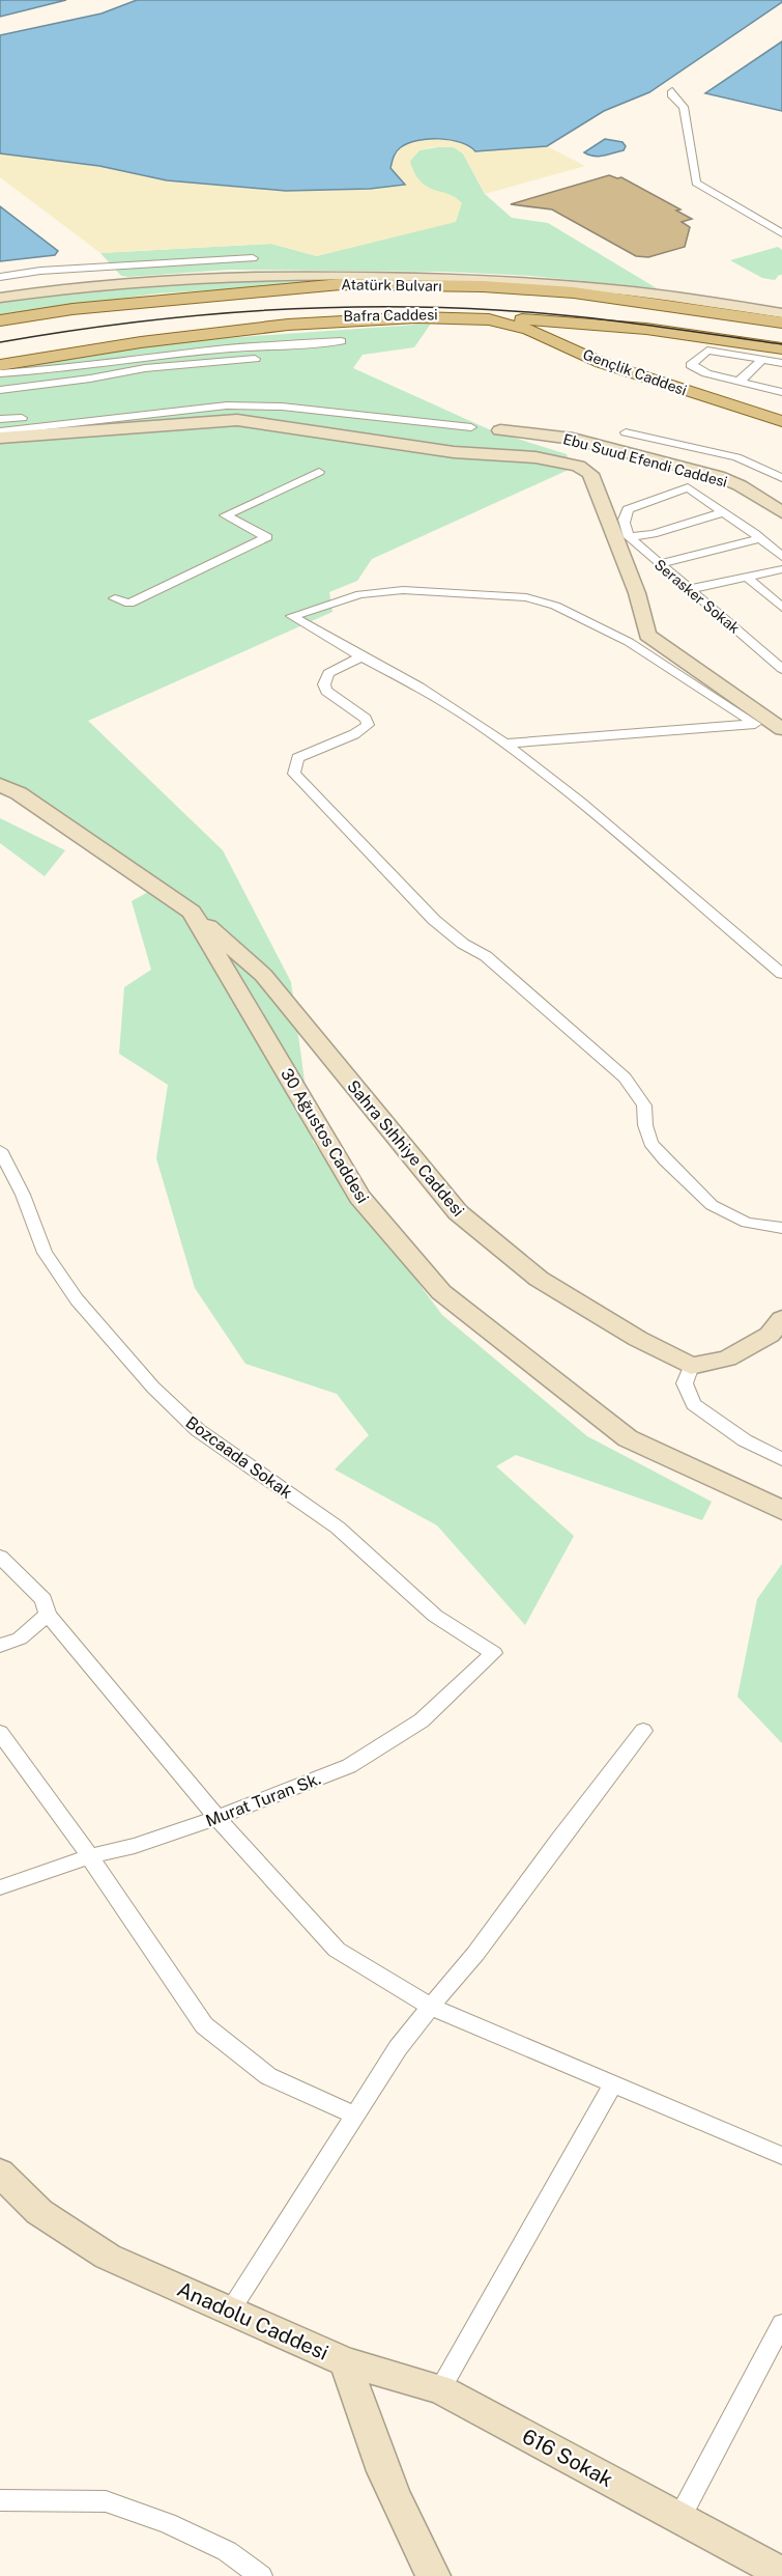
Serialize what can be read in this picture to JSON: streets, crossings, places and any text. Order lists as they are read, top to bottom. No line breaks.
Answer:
{"streets":{"main road":["Atatürk Bulvarı","Bafra Caddesi","Gençlik Caddesi"],"street":["Ebu Suud Efendi Caddesi","Serasker Sokak","30 Ağustos Caddesi","Sahra Sıhhiye Caddesi","Bozcaada Sokak","Murat Turan Sk.","Anadolu Caddesi","616 Sokak"]},"crossings":[["Bafra Caddesi","Gençlik Caddesi"],["30 Ağustos Caddesi","Sahra Sıhhiye Caddesi"],["Bozcaada Sokak","Murat Turan Sk."],["Anadolu Caddesi","616 Sokak"]]}
